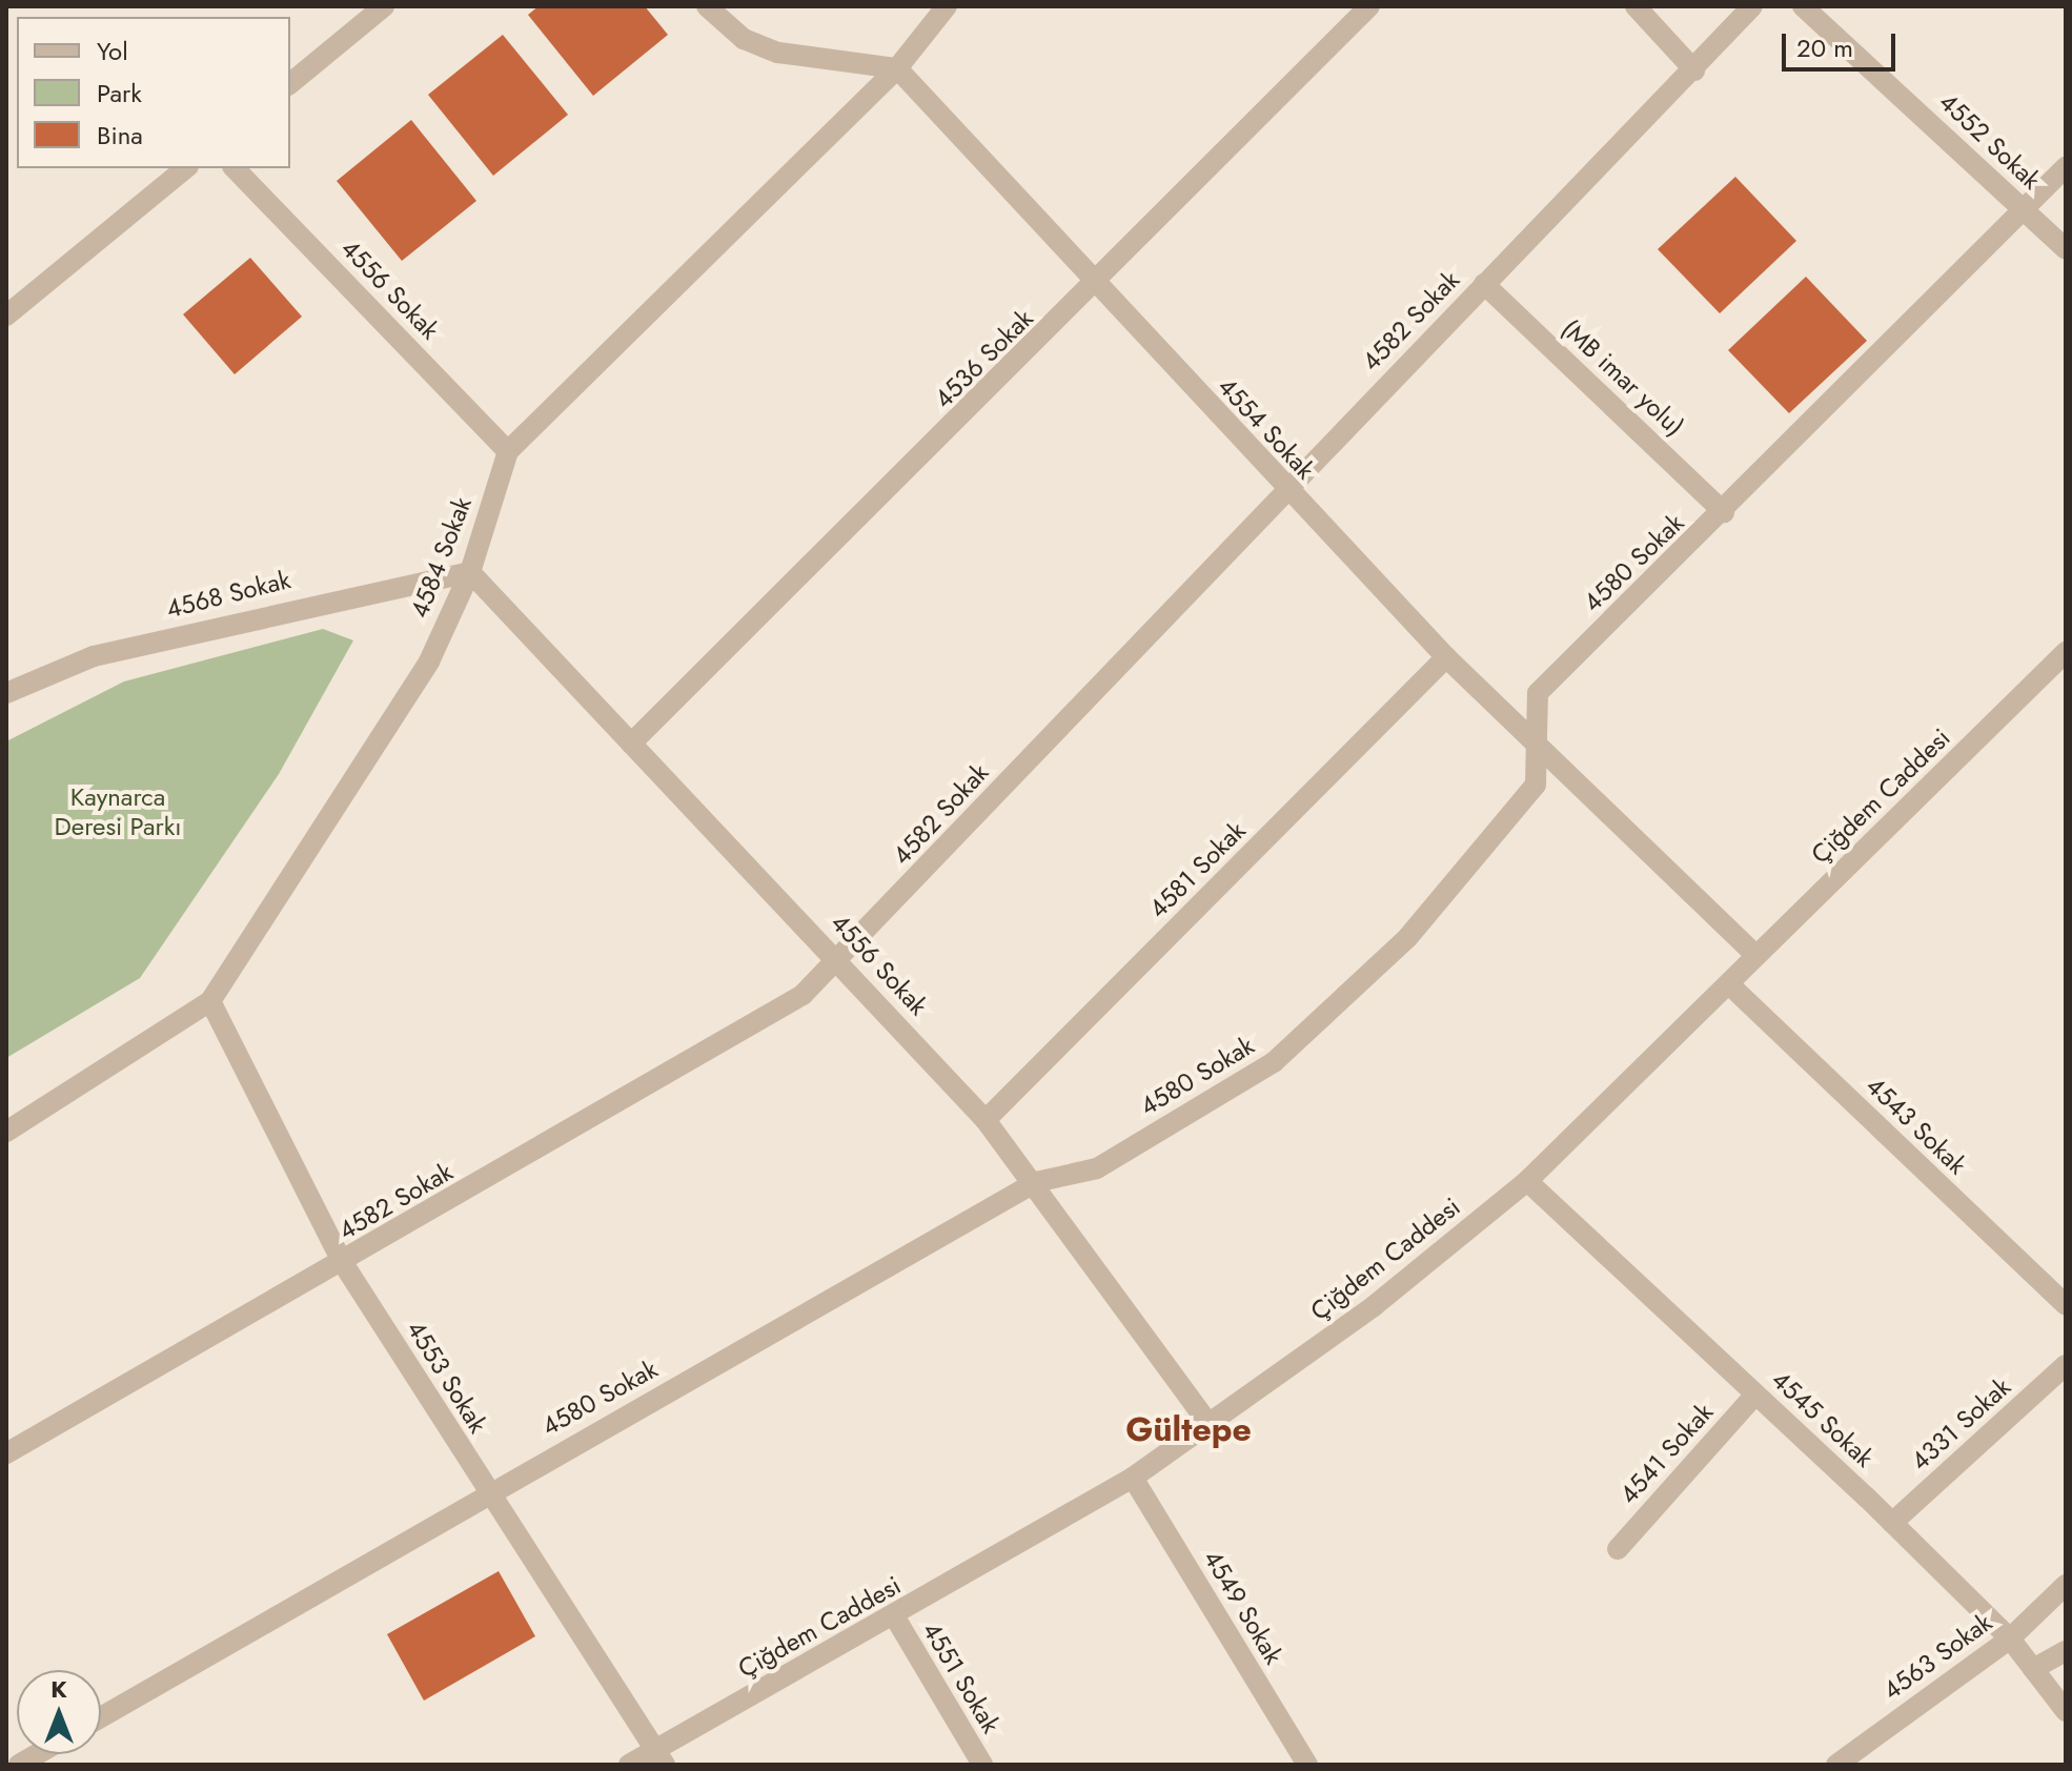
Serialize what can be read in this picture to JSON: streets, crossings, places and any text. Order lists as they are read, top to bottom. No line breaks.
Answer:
{"streets":{"street":["4552 Sokak","4556 Sokak","4582 Sokak","4536 Sokak","(MB imar yolu)","4554 Sokak","4584 Sokak","4580 Sokak","4568 Sokak","Çiğdem Caddesi","4581 Sokak","4543 Sokak","4553 Sokak","4545 Sokak","4331 Sokak","4541 Sokak","4549 Sokak","4563 Sokak","4551 Sokak"]},"crossings":[["4552 Sokak","4580 Sokak"],["4556 Sokak","4582 Sokak"],["4556 Sokak","4536 Sokak"],["4556 Sokak","4584 Sokak"],["4556 Sokak","4580 Sokak"],["4556 Sokak","4568 Sokak"],["4556 Sokak","Çiğdem Caddesi"],["4556 Sokak","4581 Sokak"],["4582 Sokak","(MB imar yolu)"],["4582 Sokak","4554 Sokak"],["4582 Sokak","4553 Sokak"],["4536 Sokak","4554 Sokak"],["(MB imar yolu)","4580 Sokak"],["4554 Sokak","4584 Sokak"],["4554 Sokak","4580 Sokak"],["4554 Sokak","Çiğdem Caddesi"],["4554 Sokak","4581 Sokak"],["4584 Sokak","4568 Sokak"],["4584 Sokak","4553 Sokak"],["4580 Sokak","4553 Sokak"],["Çiğdem Caddesi","4543 Sokak"],["Çiğdem Caddesi","4553 Sokak"],["Çiğdem Caddesi","4545 Sokak"],["Çiğdem Caddesi","4549 Sokak"],["Çiğdem Caddesi","4551 Sokak"],["4545 Sokak","4331 Sokak"],["4545 Sokak","4541 Sokak"],["4545 Sokak","4563 Sokak"]],"districts":["Gültepe"],"parks":["Kaynarca Deresi Parkı"],"legend":["Yol","Park","Bina"],"scale_bar":"20 m","north":"top"}
